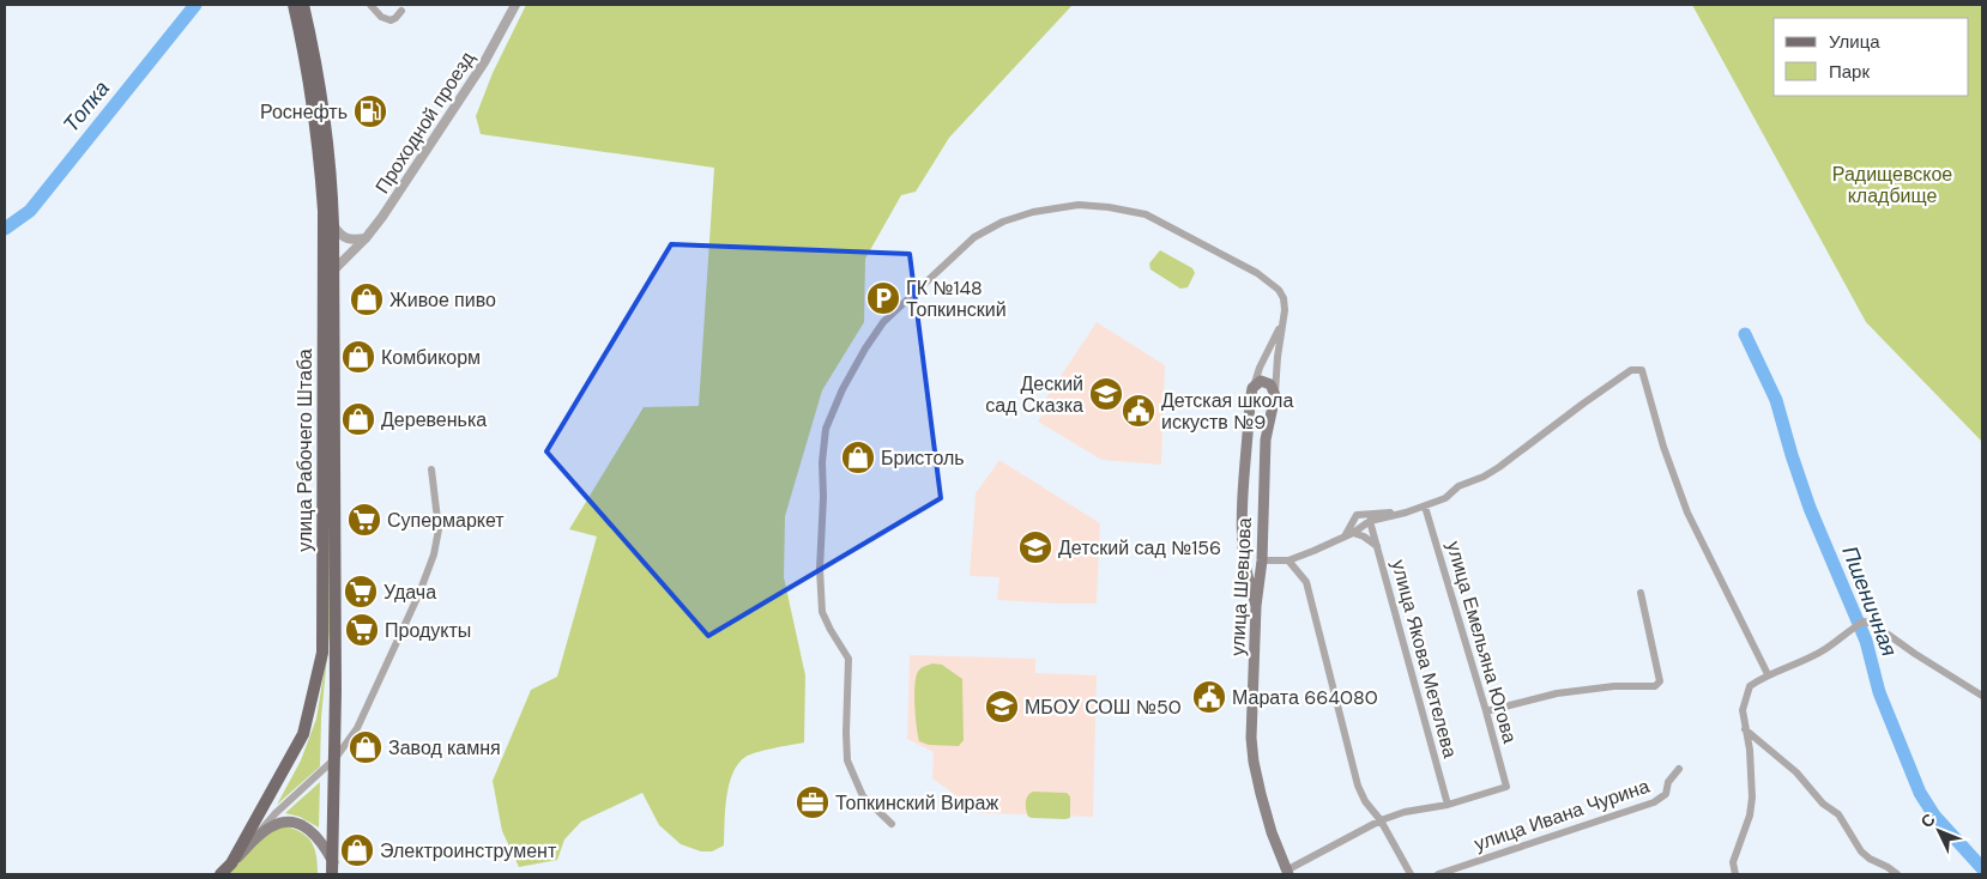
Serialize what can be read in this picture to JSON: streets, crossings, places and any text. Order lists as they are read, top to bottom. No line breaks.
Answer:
{"streets":{"main road":["улица Рабочего Штаба","улица Шевцова"],"street":["Проходной проезд","улица Емельяна Югова","улица Якова Метелева","улица Ивана Чурина"]},"crossings":[["Проходной проезд","улица Рабочего Штаба"],["улица Емельяна Югова","улица Якова Метелева"]],"water":["Топка","Пшеничная"],"parks":["Радищевское кладбище"],"places":{"fuel station":["Роснефть"],"parking":["ГК №148 Топкинский"],"shop":["Живое пиво","Комбикорм","Деревенька","Бристоль","Завод камня","Электроинструмент"],"school or university":["Деский сад Сказка","Детский сад №156","МБОУ СОШ №50"],"public building":["Детская школа искуств №9","Марата 664080"],"supermarket":["Супермаркет","Удача","Продукты"],"office":["Топкинский Вираж"]},"legend":["Улица","Парк"],"north":"top left"}
